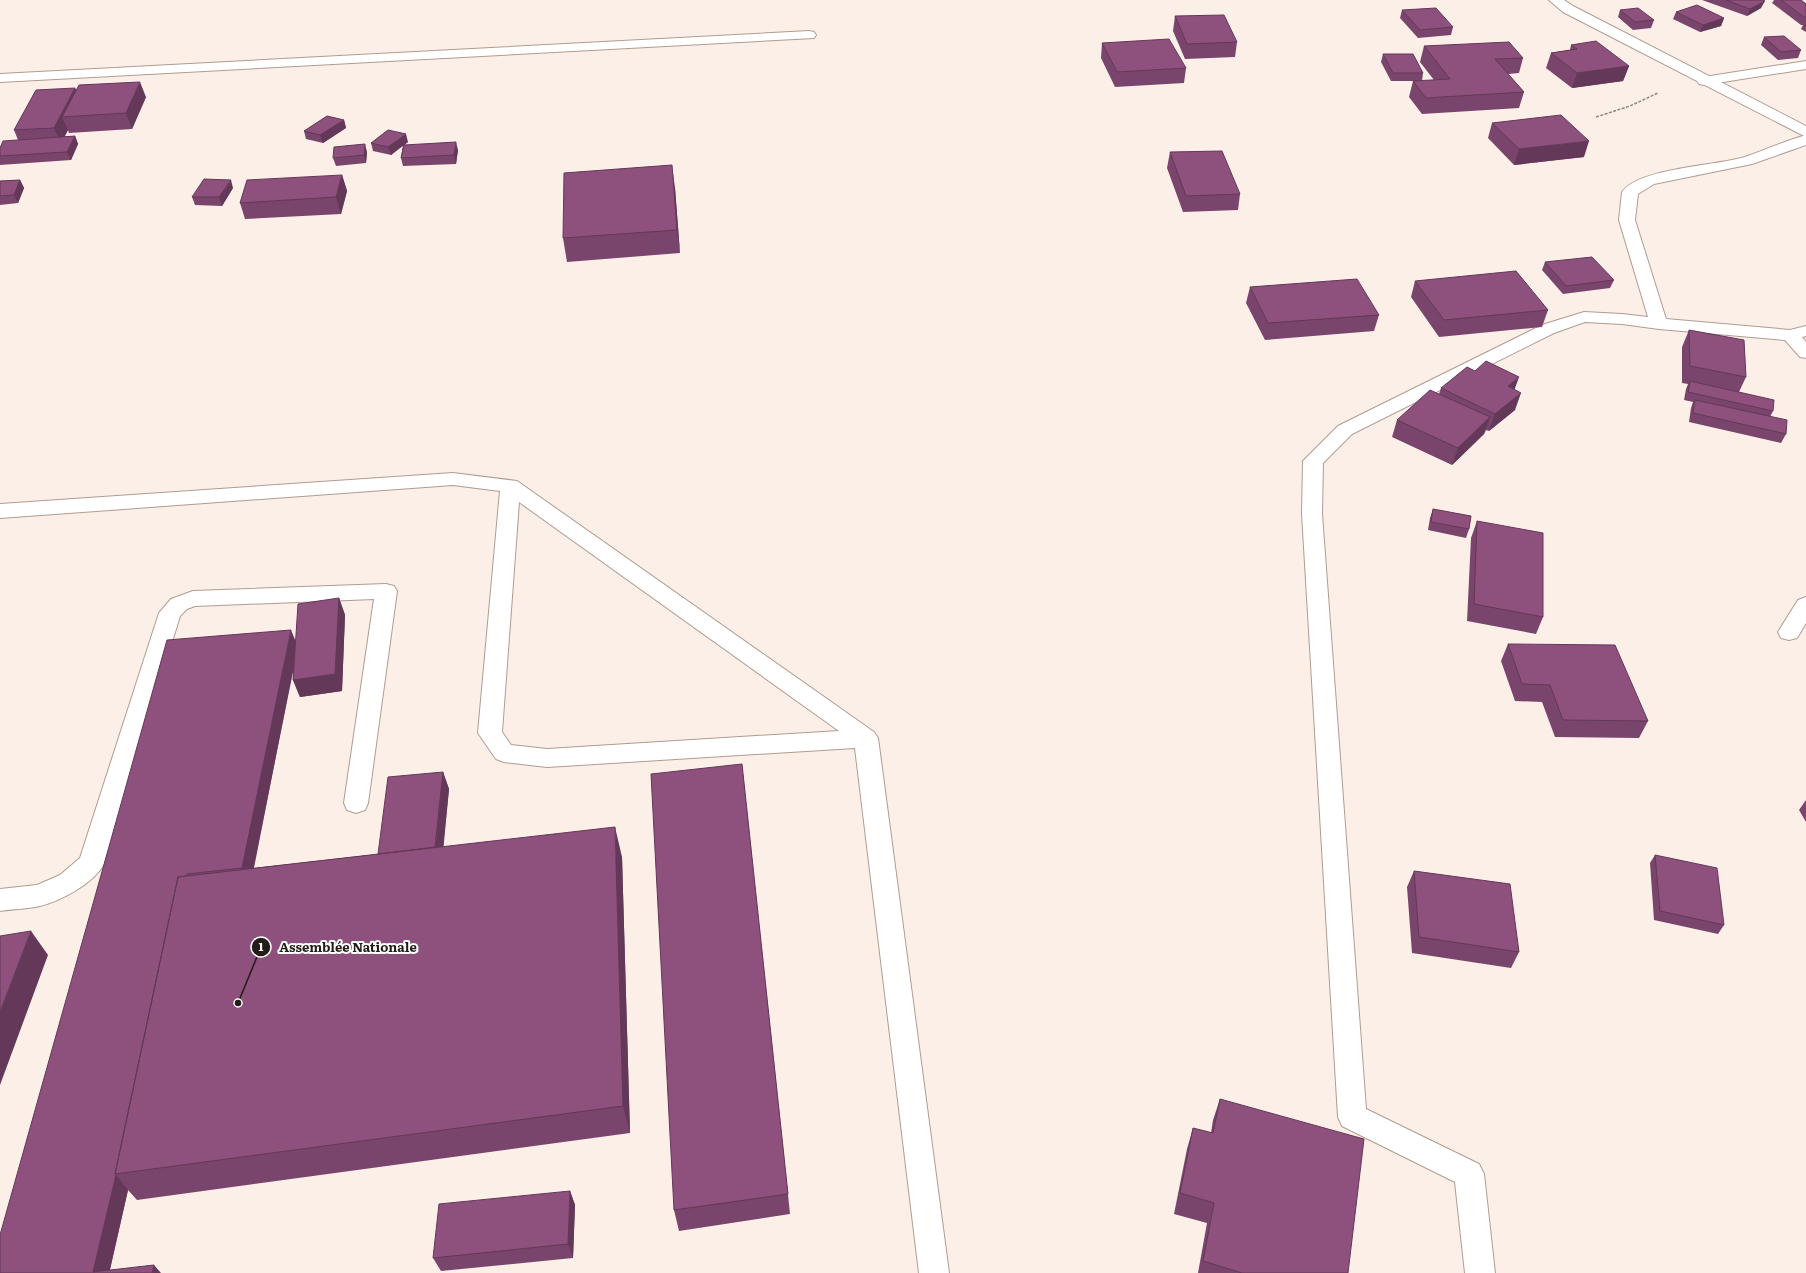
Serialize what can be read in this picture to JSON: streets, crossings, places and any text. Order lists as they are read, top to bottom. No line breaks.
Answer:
{"places":["Assemblée Nationale"]}
